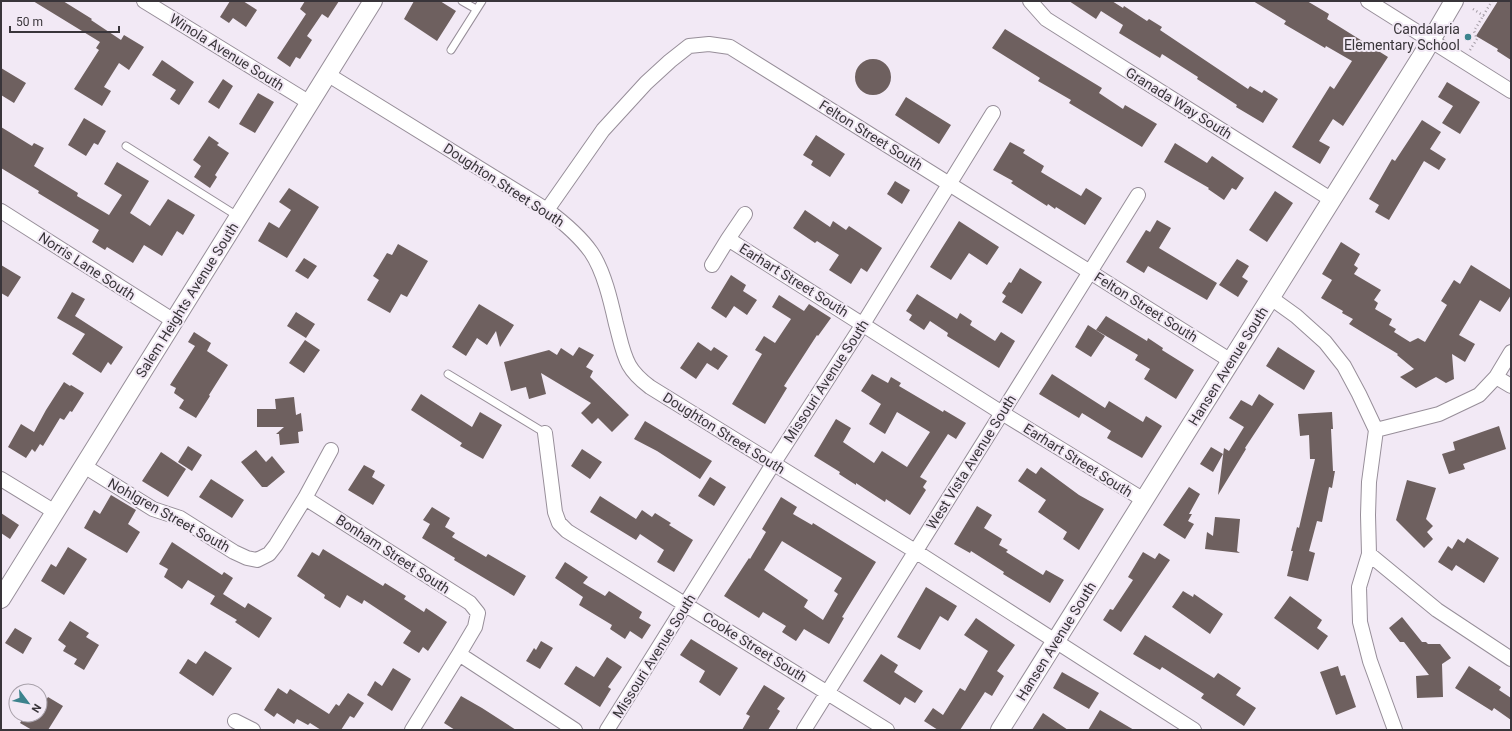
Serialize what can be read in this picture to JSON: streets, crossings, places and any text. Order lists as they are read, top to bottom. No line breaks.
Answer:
{"streets":{"street":["Winola Avenue South","Granada Way South","Felton Street South","Doughton Street South","Norris Lane South","Earhart Street South","Salem Heights Avenue South","Hansen Avenue South","Missouri Avenue South","West Vista Avenue South","Nohlgren Street South","Bonham Street South","Cooke Street South"]},"crossings":[["Winola Avenue South","Salem Heights Avenue South"],["Granada Way South","Hansen Avenue South"],["Felton Street South","Doughton Street South"],["Felton Street South","Hansen Avenue South"],["Felton Street South","Missouri Avenue South"],["Felton Street South","West Vista Avenue South"],["Doughton Street South","Salem Heights Avenue South"],["Doughton Street South","Hansen Avenue South"],["Doughton Street South","Missouri Avenue South"],["Doughton Street South","West Vista Avenue South"],["Norris Lane South","Salem Heights Avenue South"],["Earhart Street South","Hansen Avenue South"],["Earhart Street South","Missouri Avenue South"],["Earhart Street South","West Vista Avenue South"],["Salem Heights Avenue South","Nohlgren Street South"],["Missouri Avenue South","Cooke Street South"],["West Vista Avenue South","Cooke Street South"],["Nohlgren Street South","Bonham Street South"]],"places":["Candalaria Elementary School"],"scale_bar":"50 m","north":"bottom right"}
